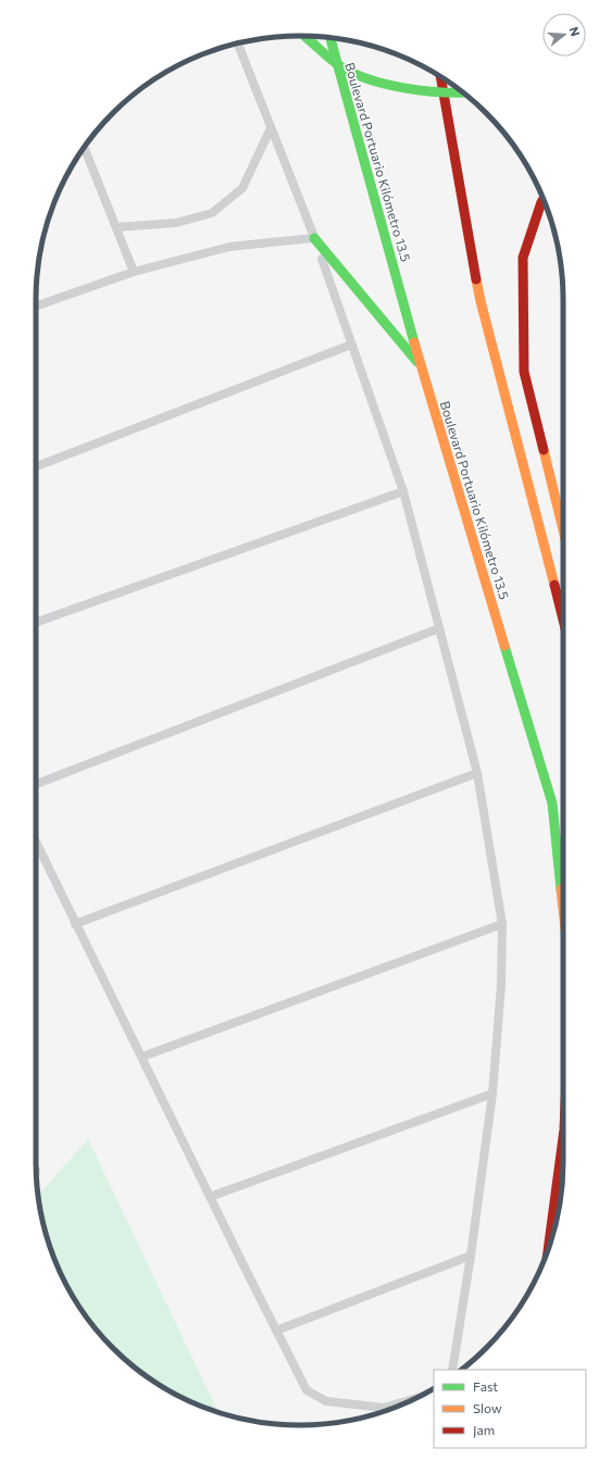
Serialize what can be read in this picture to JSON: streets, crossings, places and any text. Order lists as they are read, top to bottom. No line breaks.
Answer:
{"streets":{"main road":["Boulevard Portuario Kilómetro 13.5"]},"legend":["Fast","Slow","Jam"],"north":"right"}
